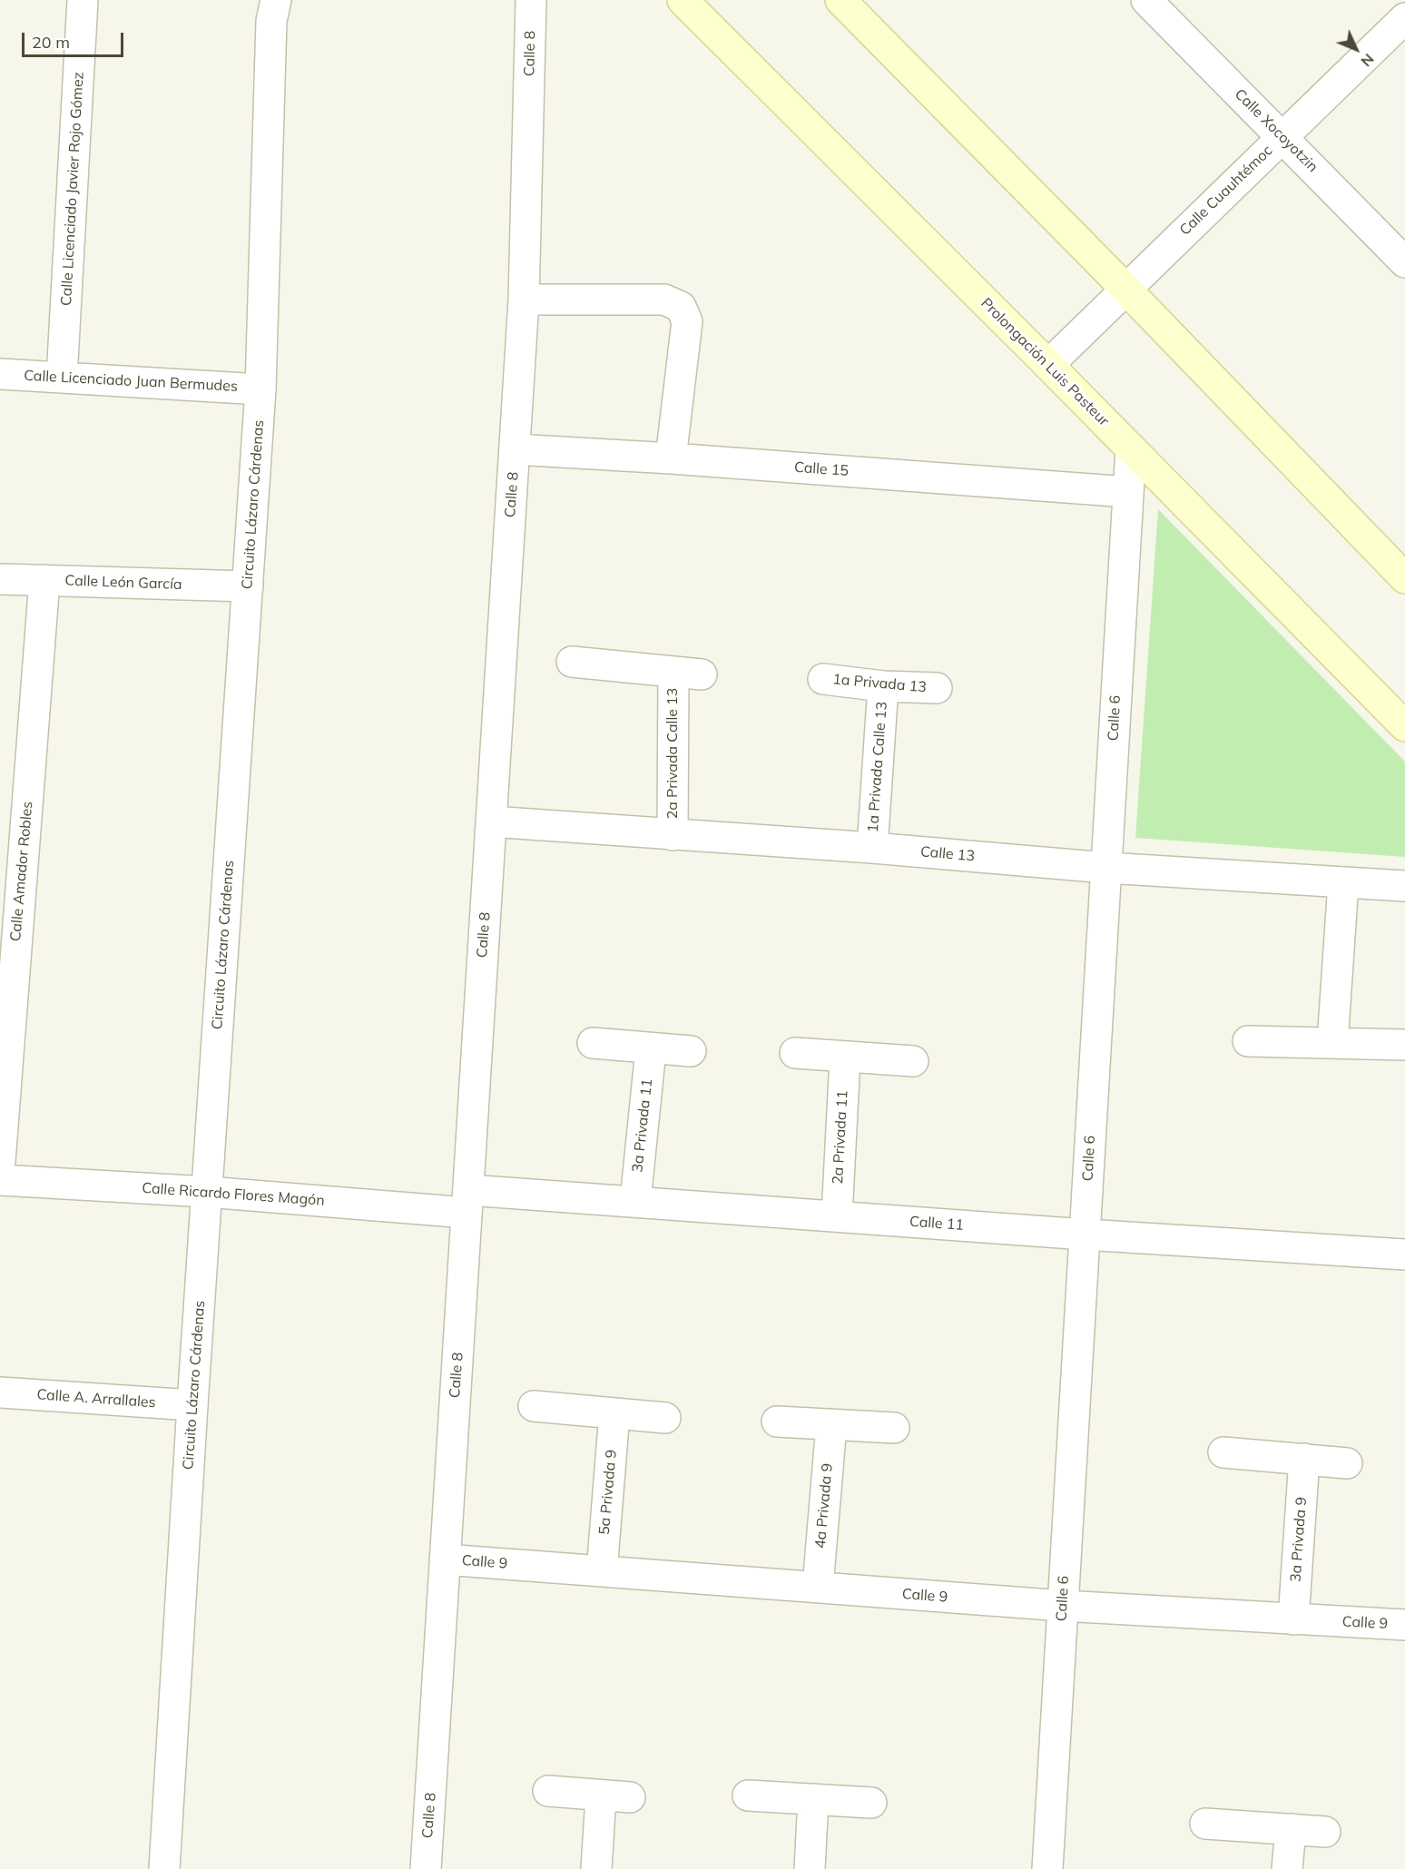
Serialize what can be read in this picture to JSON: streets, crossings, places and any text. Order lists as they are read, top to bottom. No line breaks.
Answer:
{"streets":{"main road":["Prolongación Luis Pasteur"],"street":["Calle 8","Calle Xocoyotzin","Calle Licenciado Javier Rojo Gómez","Calle Cuauhtémoc","Calle Licenciado Juan Bermudes","Calle 15","Circuito Lázaro Cárdenas","Calle León García","1a Privada 13","Calle 6","2a Privada Calle 13","1a Privada Calle 13","Calle 13","Calle Amador Robles","3a Privada 11","2a Privada 11","Calle Ricardo Flores Magón","Calle 11","Calle A. Arrallales","5a Privada 9","4a Privada 9","3a Privada 9","Calle 9"]},"crossings":[["Calle 8","Calle 15"],["Calle 8","Calle 13"],["Calle 8","Calle Ricardo Flores Magón"],["Calle 8","Calle 11"],["Calle 8","Calle 9"],["Calle Xocoyotzin","Calle Cuauhtémoc"],["Calle Licenciado Javier Rojo Gómez","Calle Licenciado Juan Bermudes"],["Calle Cuauhtémoc","Prolongación Luis Pasteur"],["Prolongación Luis Pasteur","Calle 6"],["Calle Licenciado Juan Bermudes","Circuito Lázaro Cárdenas"],["Calle 15","Calle 6"],["Circuito Lázaro Cárdenas","Calle León García"],["Circuito Lázaro Cárdenas","Calle Ricardo Flores Magón"],["Circuito Lázaro Cárdenas","Calle A. Arrallales"],["Calle León García","Calle Amador Robles"],["1a Privada 13","1a Privada Calle 13"],["Calle 6","Calle 13"],["Calle 6","Calle 11"],["Calle 6","Calle 9"],["2a Privada Calle 13","Calle 13"],["1a Privada Calle 13","Calle 13"],["3a Privada 11","Calle 11"],["2a Privada 11","Calle 11"],["Calle Ricardo Flores Magón","Calle 11"],["5a Privada 9","Calle 9"],["4a Privada 9","Calle 9"],["3a Privada 9","Calle 9"]],"scale_bar":"20 m","north":"bottom right"}
